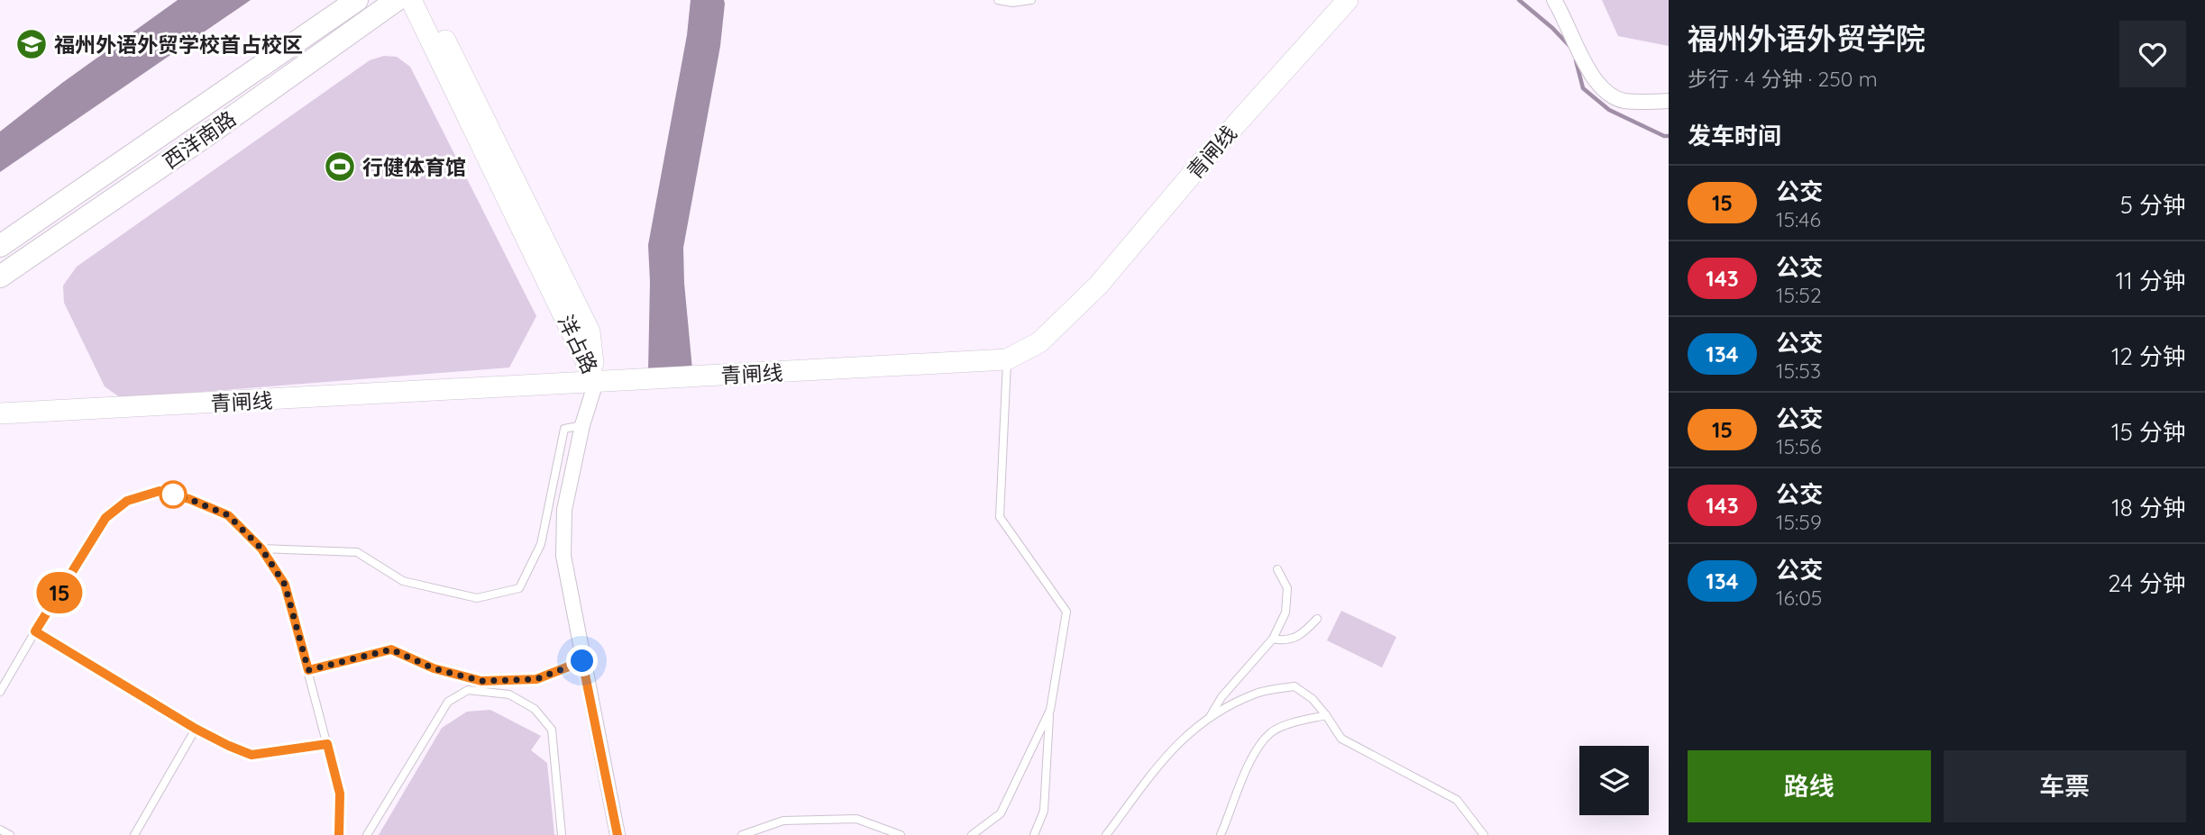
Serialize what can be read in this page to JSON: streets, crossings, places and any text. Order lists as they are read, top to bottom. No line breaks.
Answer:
{"streets":{"main road":["西洋南路","青闸线","洋占路"]},"crossings":[["青闸线","洋占路"]],"places":{"school or university":["福州外语外贸学校首占校区"],"sports":["行健体育馆"]},"lines":["bus line 15"],"page":{"on_map":"15","heading":[["福州外语外贸学院","步行 · 4 分钟 · 250 m"],"发车时间"],"list":[{"mark":"15","name":"公交","note":"15:46","value":"5 分钟"},{"mark":"143","name":"公交","note":"15:52","value":"11 分钟"},{"mark":"134","name":"公交","note":"15:53","value":"12 分钟"},{"mark":"15","name":"公交","note":"15:56","value":"15 分钟"},{"mark":"143","name":"公交","note":"15:59","value":"18 分钟"},{"mark":"134","name":"公交","note":"16:05","value":"24 分钟"}],"buttons":["路线","车票"]}}
